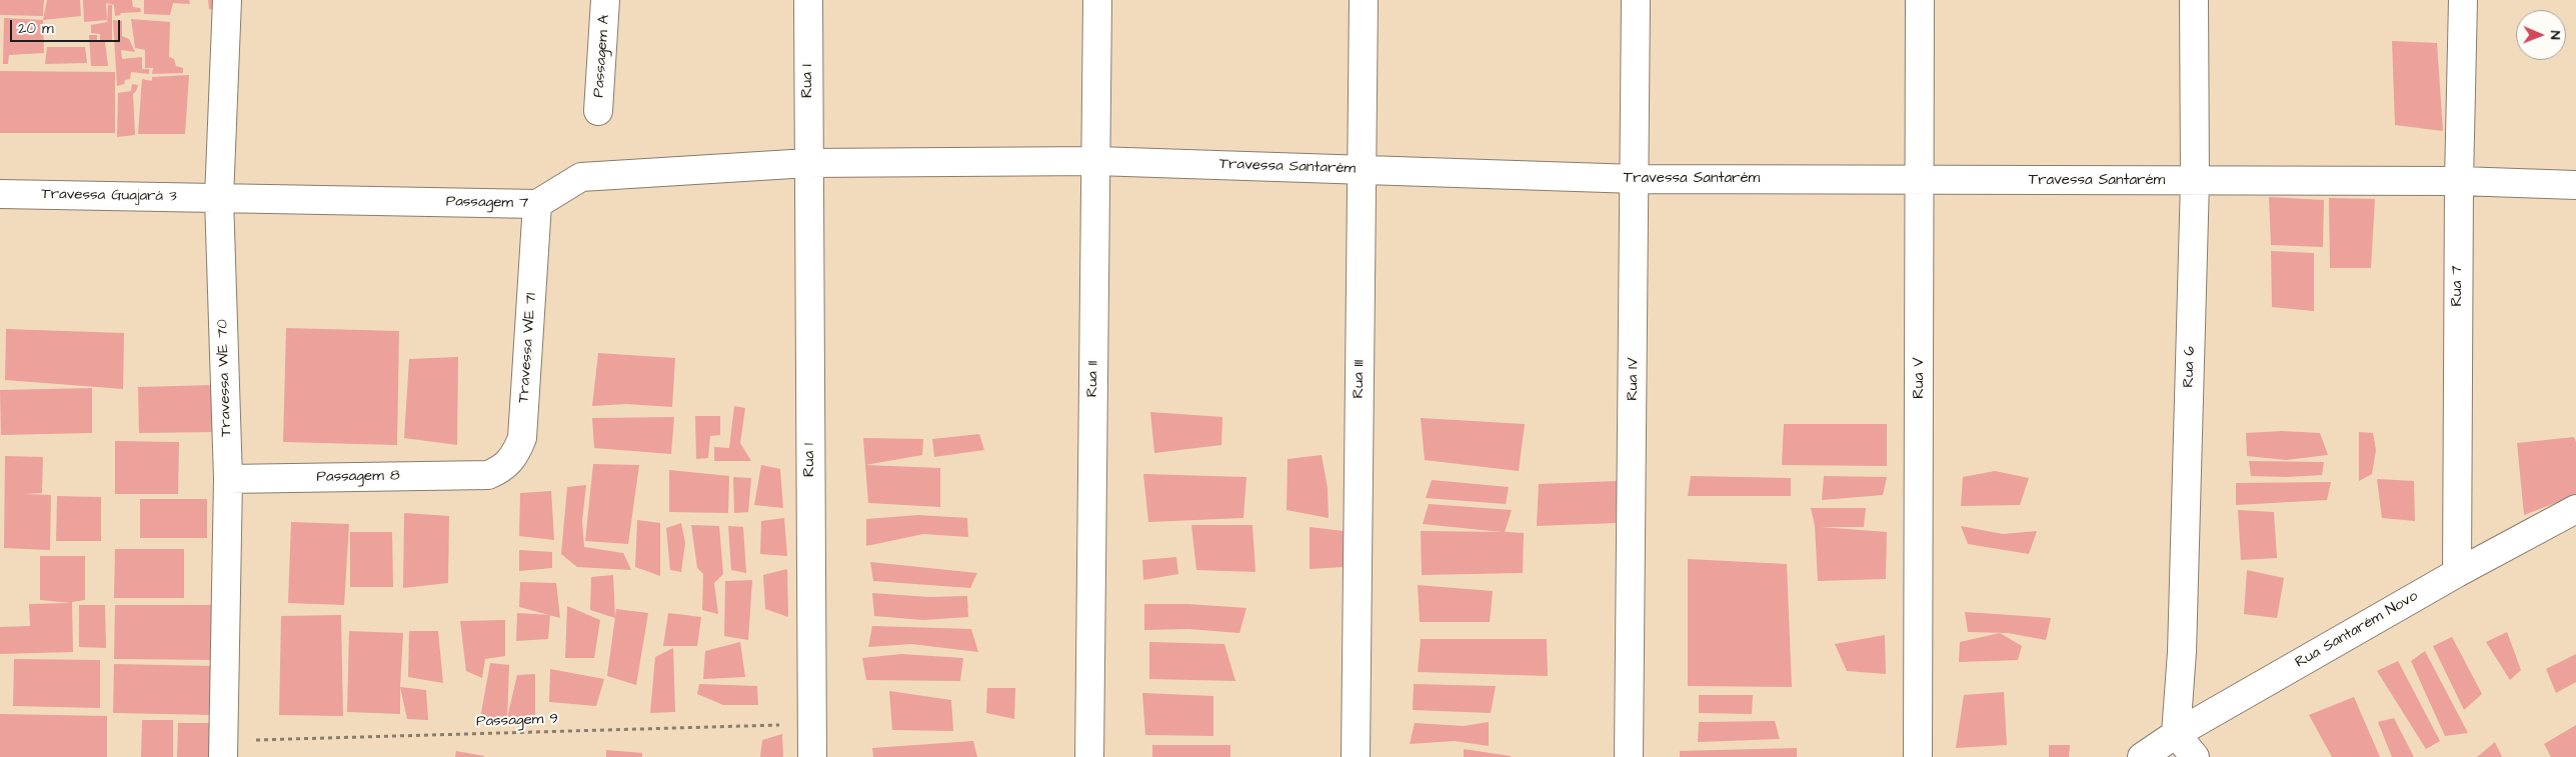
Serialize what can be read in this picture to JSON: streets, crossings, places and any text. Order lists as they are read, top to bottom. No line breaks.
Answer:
{"streets":{"street":["Passagem A","Rua I","Travessa Santarém","Travessa Guajará 3","Passagem 7","Rua 7","Travessa WE 71","Rua 6","Travessa WE 70","Rua V","Rua II","Rua III","Rua IV","Rua 1","Passagem 8","Rua Santarém Novo"],"path":["Passagem 9"]},"crossings":[["Rua I","Travessa Santarém"],["Rua I","Passagem 7"],["Rua I","Rua 1"],["Travessa Santarém","Passagem 7"],["Travessa Santarém","Rua 7"],["Travessa Santarém","Rua 6"],["Travessa Santarém","Rua V"],["Travessa Santarém","Rua II"],["Travessa Santarém","Rua III"],["Travessa Santarém","Rua IV"],["Travessa Santarém","Rua 1"],["Travessa Guajará 3","Passagem 7"],["Travessa Guajará 3","Travessa WE 70"],["Passagem 7","Travessa WE 71"],["Passagem 7","Travessa WE 70"],["Passagem 7","Rua 1"],["Rua 7","Rua Santarém Novo"],["Travessa WE 71","Passagem 8"],["Rua 6","Rua Santarém Novo"],["Travessa WE 70","Passagem 8"],["Travessa WE 70","Passagem 9"],["Rua 1","Passagem 9"]],"scale_bar":"20 m","north":"right"}
